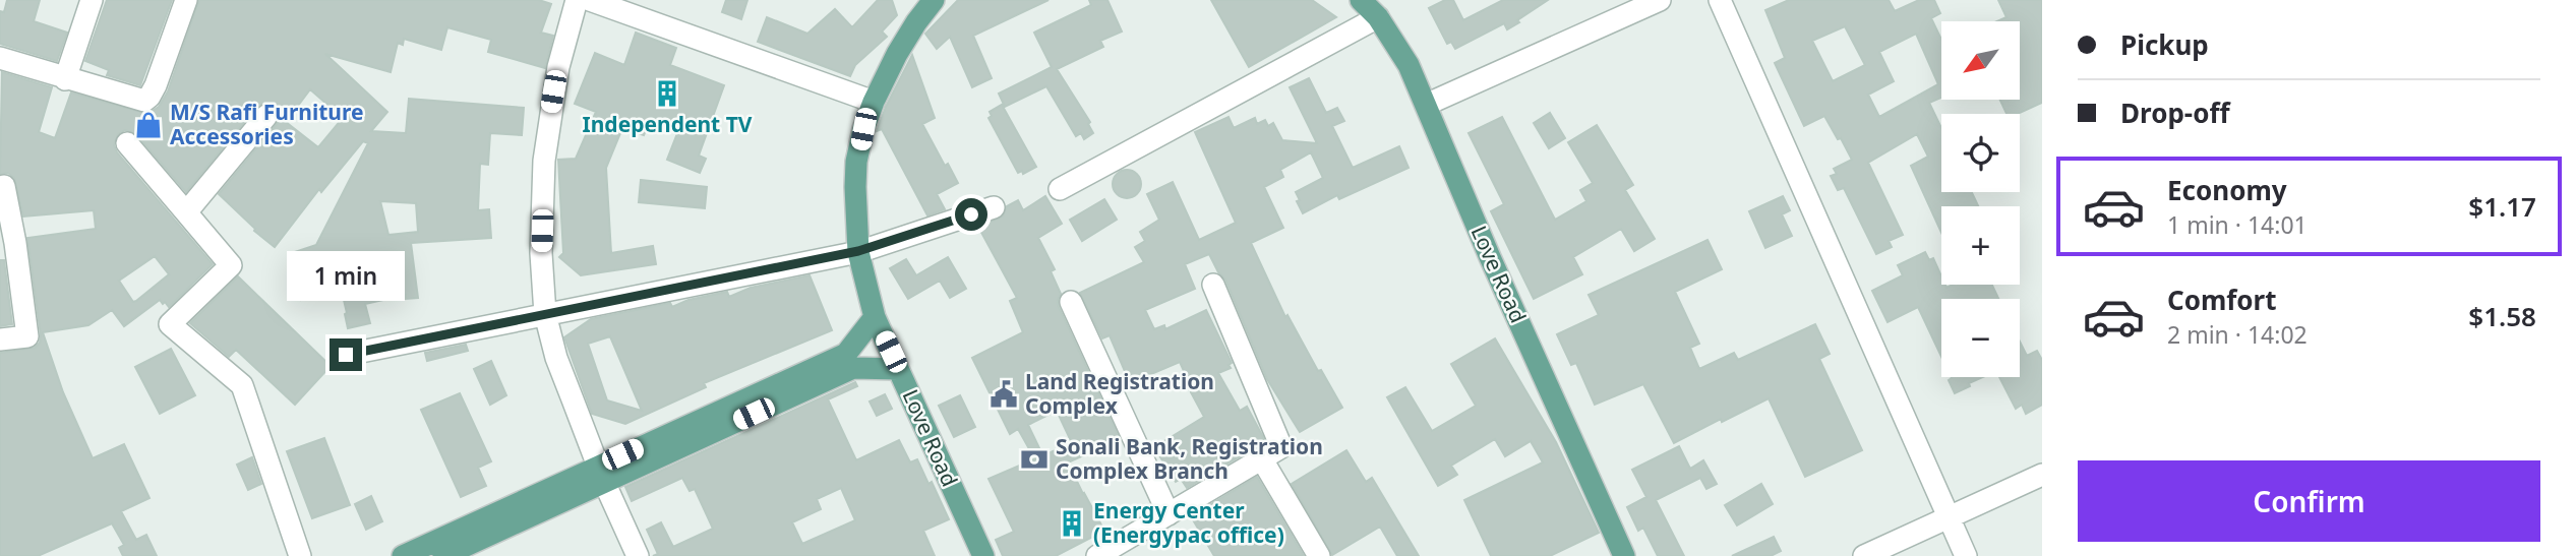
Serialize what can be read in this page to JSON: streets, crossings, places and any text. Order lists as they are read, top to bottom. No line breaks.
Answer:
{"streets":{"main road":["Love Road"]},"places":{"building":["Independent TV","Energy Center (Energypac office)"],"shop":["M/S Rafi Furniture Accessories"],"public building":["Land Registration Complex"],"bank":["Sonali Bank, Registration Complex Branch"]},"north":"bottom left","page":{"banner":["Pickup","Drop-off"],"map_buttons":["+","−"],"list":[{"name":"Economy","note":"1 min · 14:01","value":"$1.17"},{"name":"Comfort","note":"2 min · 14:02","value":"$1.58"}],"bubble":"1 min","buttons":"Confirm"}}
